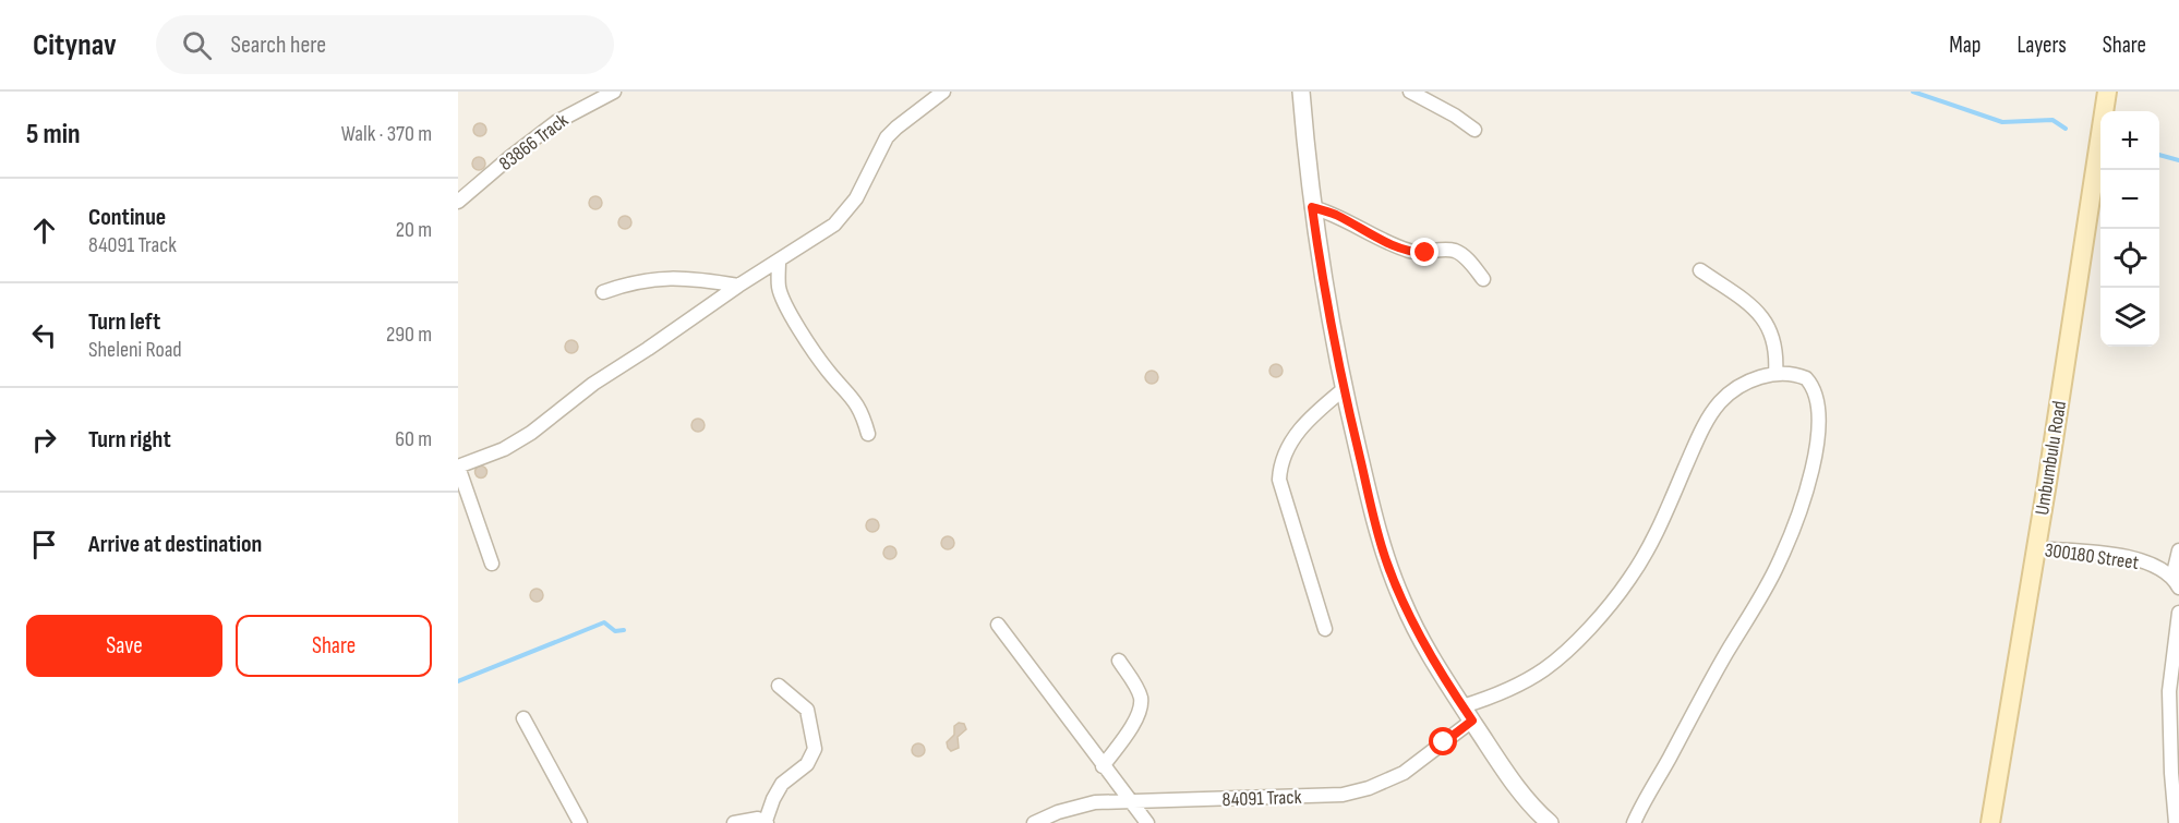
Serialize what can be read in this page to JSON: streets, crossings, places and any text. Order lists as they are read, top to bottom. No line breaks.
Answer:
{"streets":{"main road":["Umbumbulu Road"],"street":["83866 Track","300180 Street","84091 Track"]},"crossings":[["Umbumbulu Road","300180 Street"]],"page":{"header":"Citynav","search":"Search here","nav":["Map","Layers","Share"],"heading":["5 min","Walk · 370 m"],"map_buttons":["+","−"],"list":[["Continue","84091 Track","20 m"],["Turn left","Sheleni Road","290 m"],["Turn right","60 m"],"Arrive at destination"],"buttons":["Save","Share"]}}
